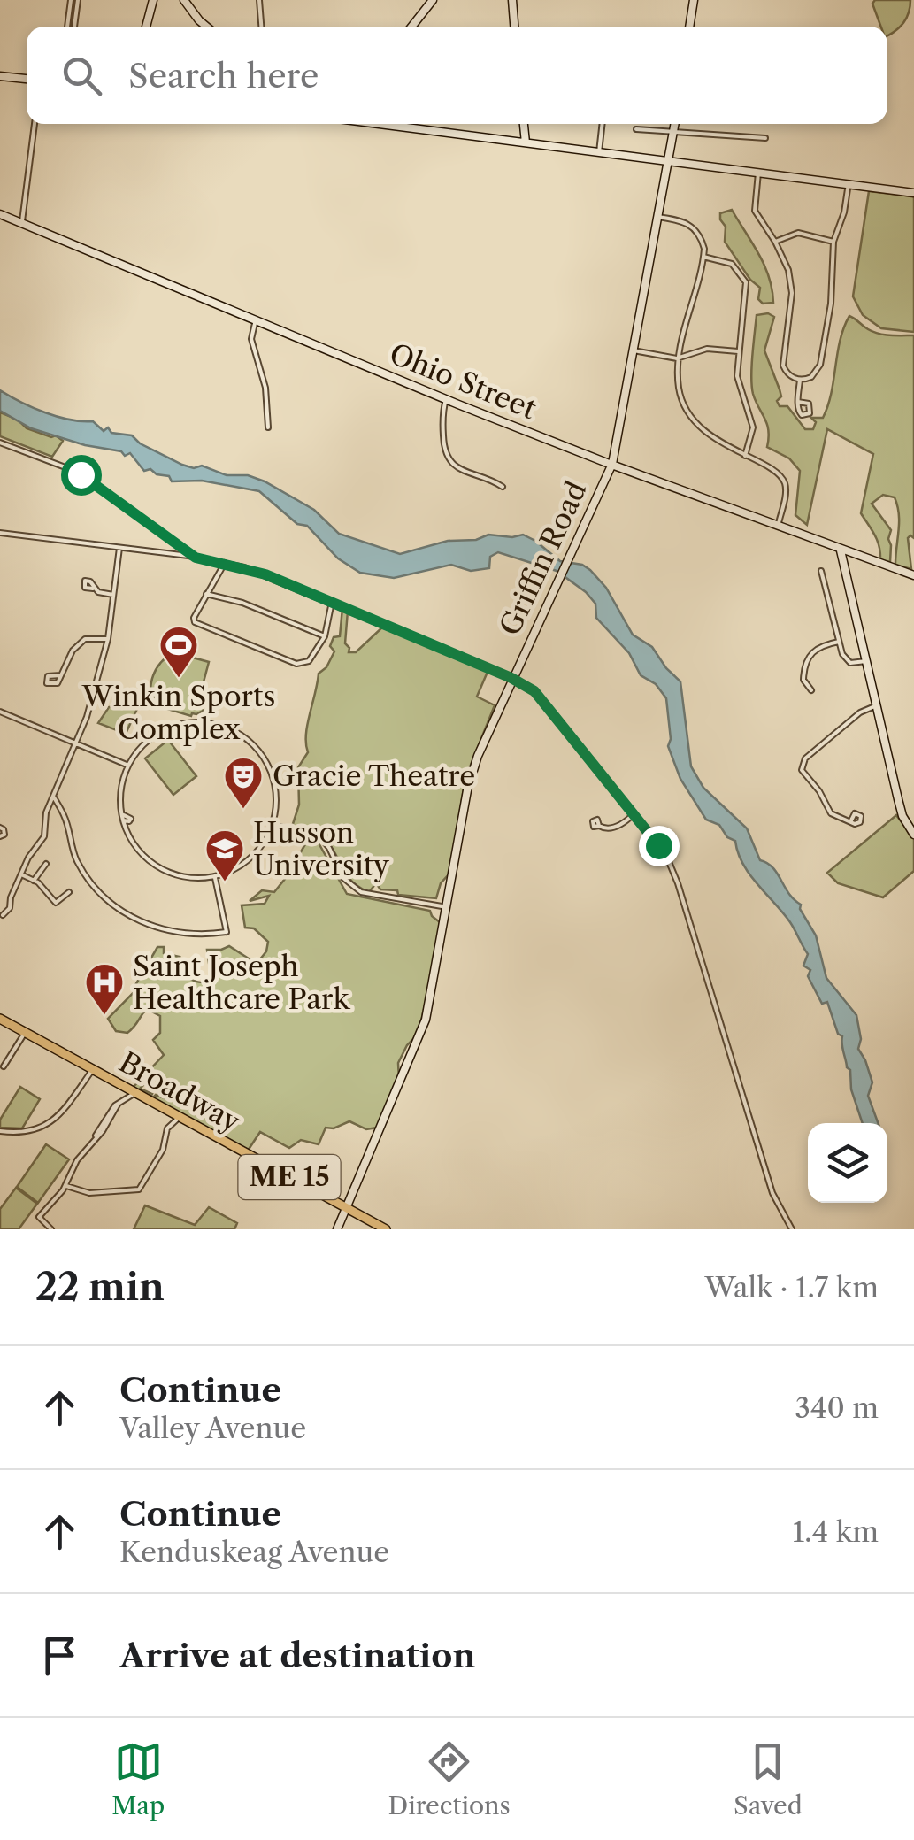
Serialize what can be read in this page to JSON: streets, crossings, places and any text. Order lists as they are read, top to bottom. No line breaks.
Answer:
{"streets":{"main road":["Ohio Street","Griffin Road","Broadway","ME 15"]},"crossings":[["Ohio Street","Griffin Road"],["Griffin Road","Broadway"]],"places":{"sports":["Winkin Sports Complex"],"theatre":["Gracie Theatre"],"school or university":["Husson University"],"hospital":["Saint Joseph Healthcare Park"]},"page":{"search":"Search here","heading":["22 min","Walk · 1.7 km"],"list":[["Continue","Valley Avenue","340 m"],["Continue","Kenduskeag Avenue","1.4 km"],"Arrive at destination"],"nav":["Map","Directions","Saved"]}}
